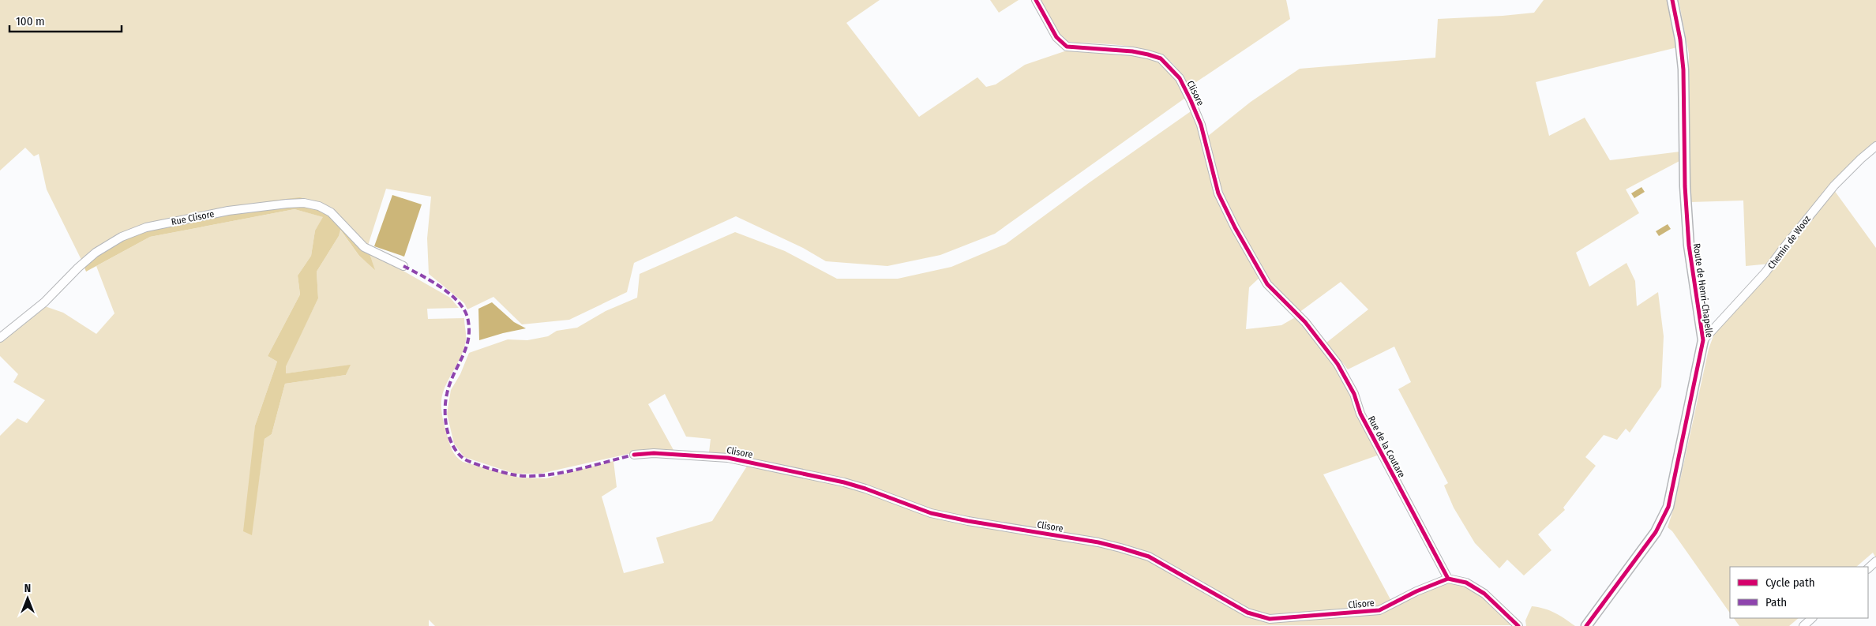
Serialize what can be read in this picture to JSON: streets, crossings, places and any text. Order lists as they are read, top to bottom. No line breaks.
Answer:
{"streets":{"street":["Clisore","Rue Clisore","Chemin de Wooz","Route de Henri-Chapelle","Rue de la Coutare"]},"crossings":[["Clisore","Rue de la Coutare"],["Chemin de Wooz","Route de Henri-Chapelle"]],"legend":["Cycle path","Path"],"scale_bar":"100 m","north":"top"}
